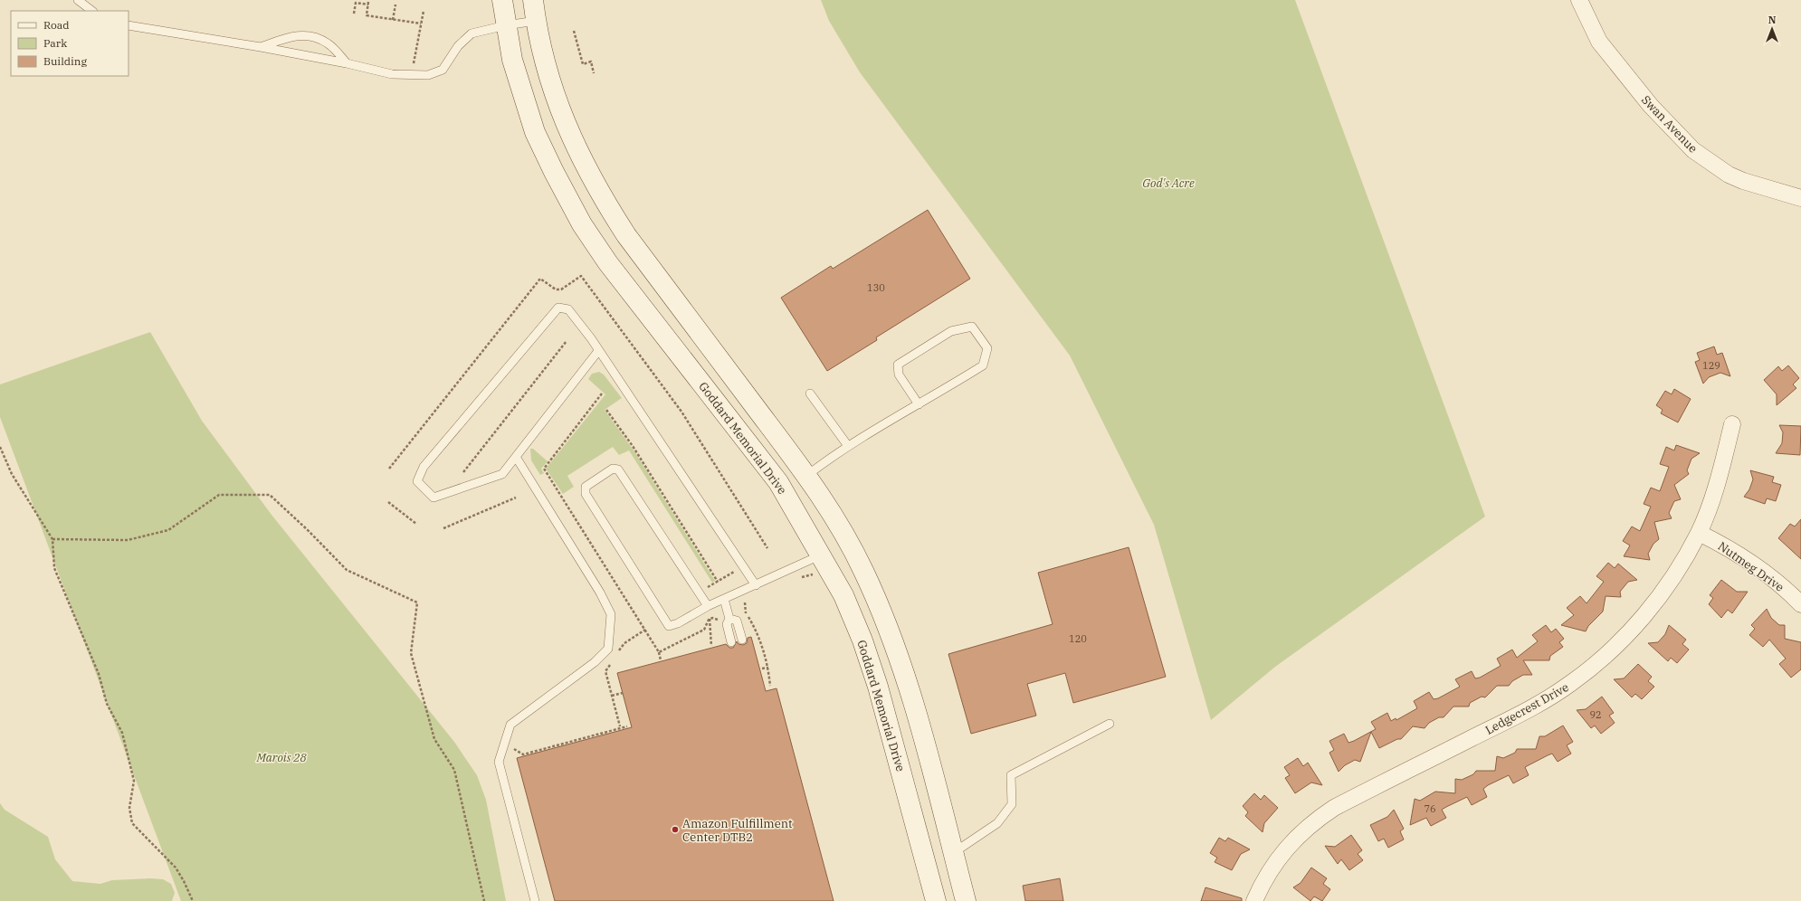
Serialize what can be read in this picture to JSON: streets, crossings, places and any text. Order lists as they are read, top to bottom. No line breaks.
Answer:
{"streets":{"main road":["Goddard Memorial Drive"],"street":["Swan Avenue","Nutmeg Drive","Ledgecrest Drive"]},"crossings":[["Nutmeg Drive","Ledgecrest Drive"]],"parks":["God's Acre","Marois 28"],"places":["Amazon Fulfillment Center DTB2"],"house_numbers":["130","129","120","92","76"],"legend":["Road","Park","Building"],"north":"top"}
